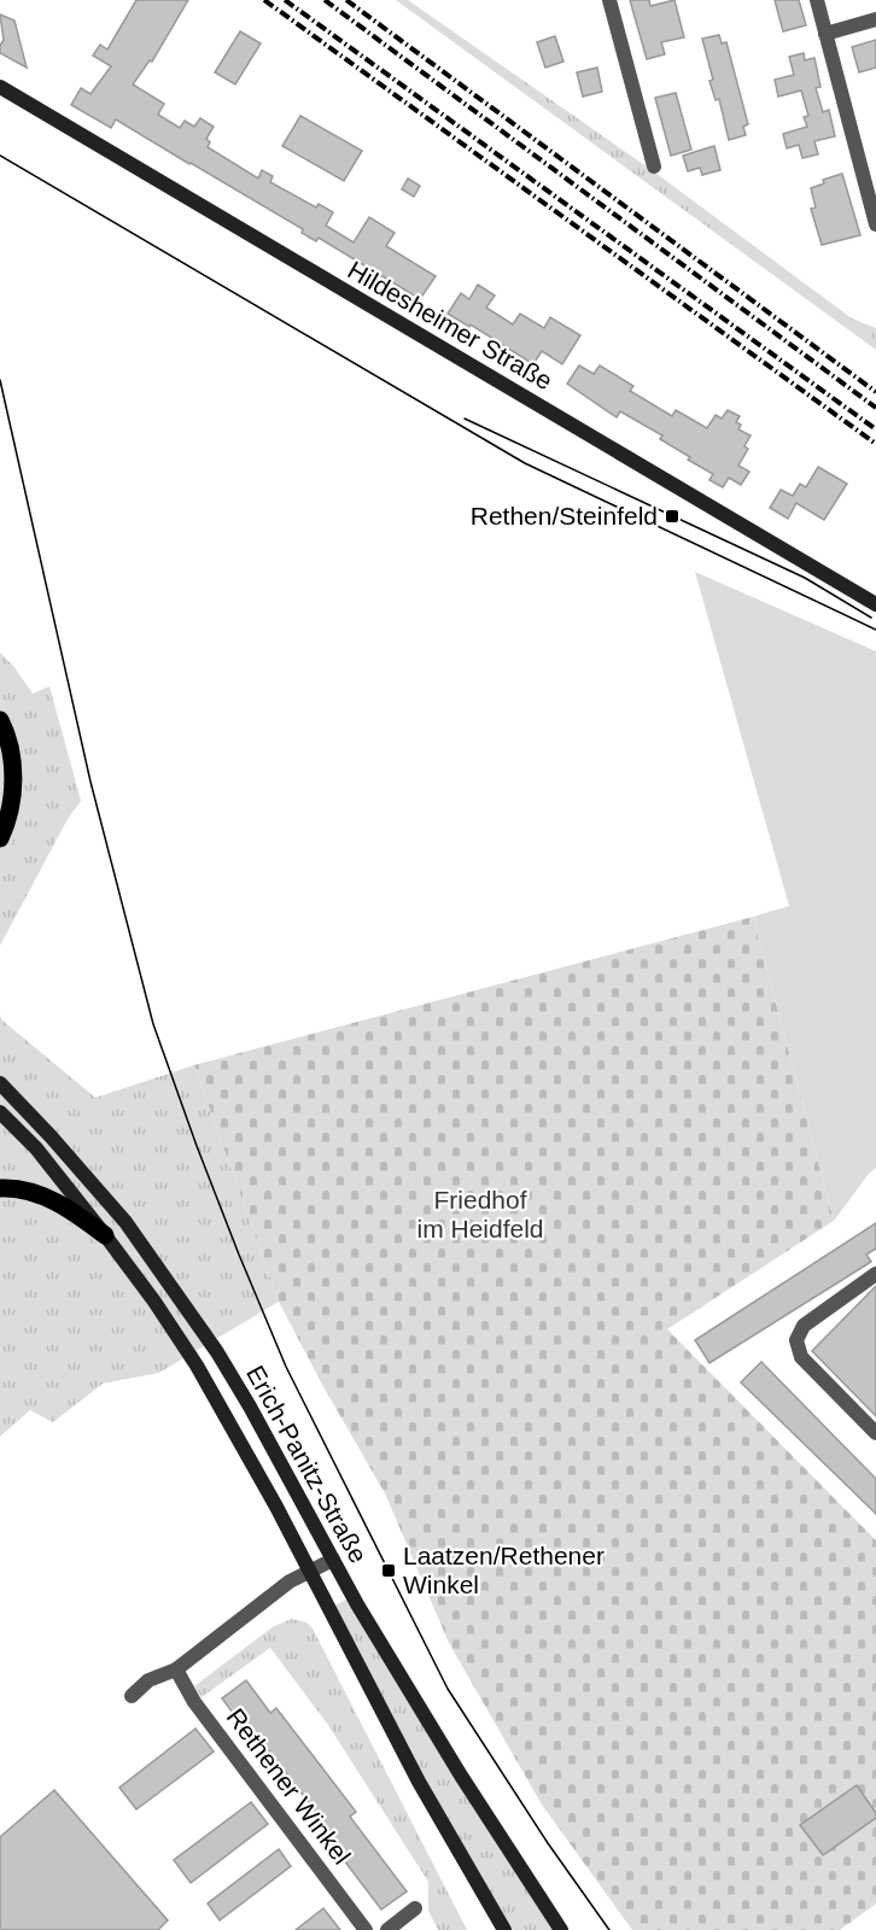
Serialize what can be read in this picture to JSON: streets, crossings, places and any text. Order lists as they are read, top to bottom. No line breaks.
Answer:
{"streets":{"main road":["Hildesheimer Straße","Erich-Panitz-Straße"],"street":["Rethener Winkel"]},"parks":["Friedhof im Heidfeld"],"places":{"transit":["Rethen/Steinfeld","Laatzen/Rethener Winkel"]}}
